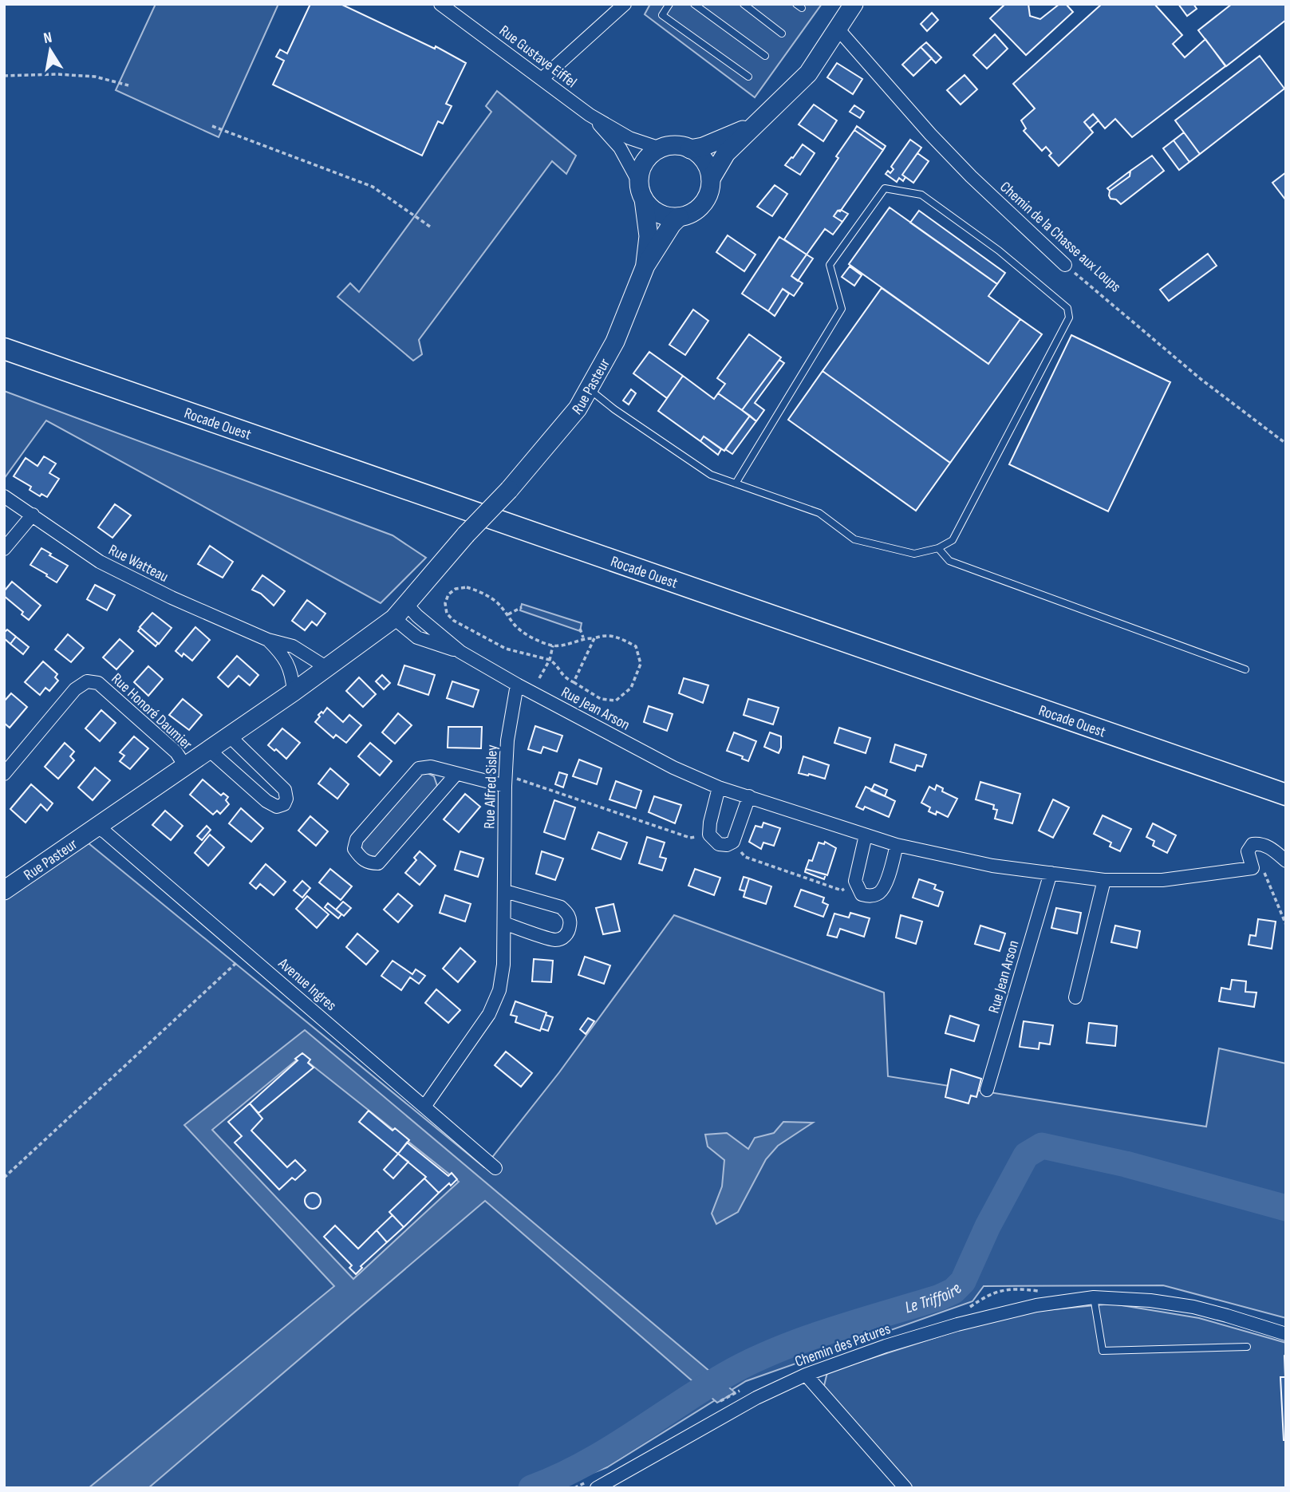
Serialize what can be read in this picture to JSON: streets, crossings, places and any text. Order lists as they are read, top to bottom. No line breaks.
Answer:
{"streets":{"main road":["Rocade Ouest"],"street":["Rue Gustave Eiffel","Chemin de la Chasse aux Loups","Rue Pasteur","Rue Watteau","Rue Jean Arson","Rue Honoré Daumier","Rue Alfred Sisley","Avenue Ingres","Chemin des Patures"]},"crossings":[["Rue Gustave Eiffel","Rue Pasteur"],["Rue Pasteur","Rue Watteau"],["Rue Pasteur","Rue Jean Arson"],["Rue Pasteur","Rue Honoré Daumier"],["Rue Pasteur","Avenue Ingres"],["Rue Jean Arson","Rue Alfred Sisley"],["Rue Alfred Sisley","Avenue Ingres"]],"water":["Le Triffoire"],"north":"top"}
